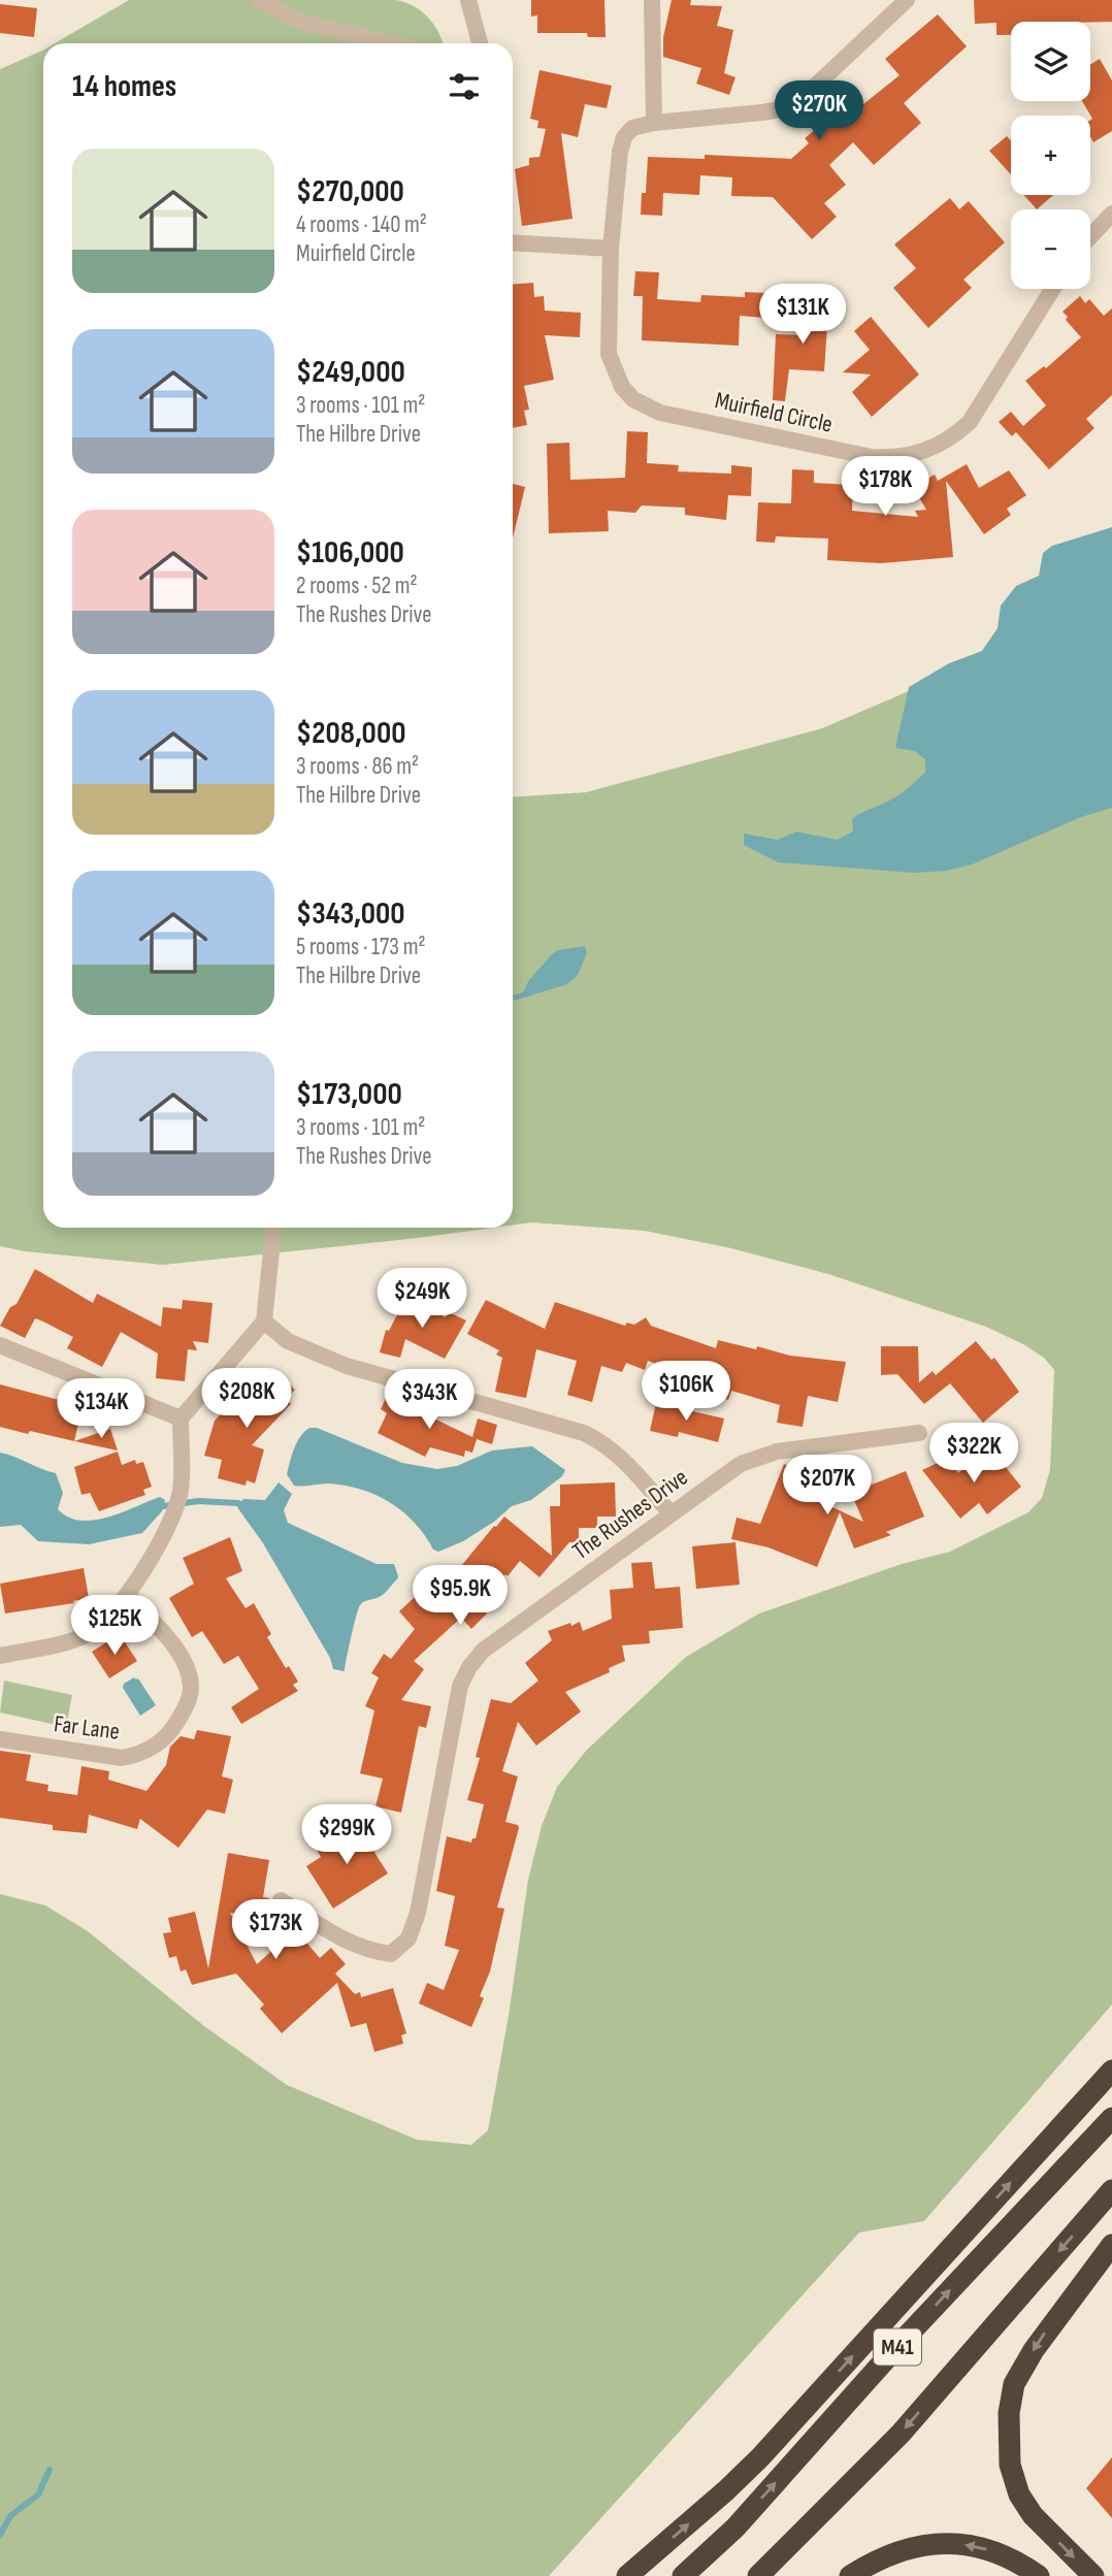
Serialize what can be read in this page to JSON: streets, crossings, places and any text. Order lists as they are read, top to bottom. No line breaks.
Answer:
{"streets":{"highway":["M41"],"street":["Muirfield Circle","The Rushes Drive","Far Lane"]},"page":{"map_buttons":["+","−"],"heading":"14 homes","price":["$270K","$131K","$178K","$249K","$106K","$208K","$343K","$134K","$322K","$207K","$95.9K","$125K","$299K","$173K"],"list":[{"name":"$270,000","note":"4 rooms · 140 m² · Muirfield Circle"},{"name":"$249,000","note":"3 rooms · 101 m² · The Hilbre Drive"},{"name":"$106,000","note":"2 rooms · 52 m² · The Rushes Drive"},{"name":"$208,000","note":"3 rooms · 86 m² · The Hilbre Drive"},{"name":"$343,000","note":"5 rooms · 173 m² · The Hilbre Drive"},{"name":"$173,000","note":"3 rooms · 101 m² · The Rushes Drive"}]}}
